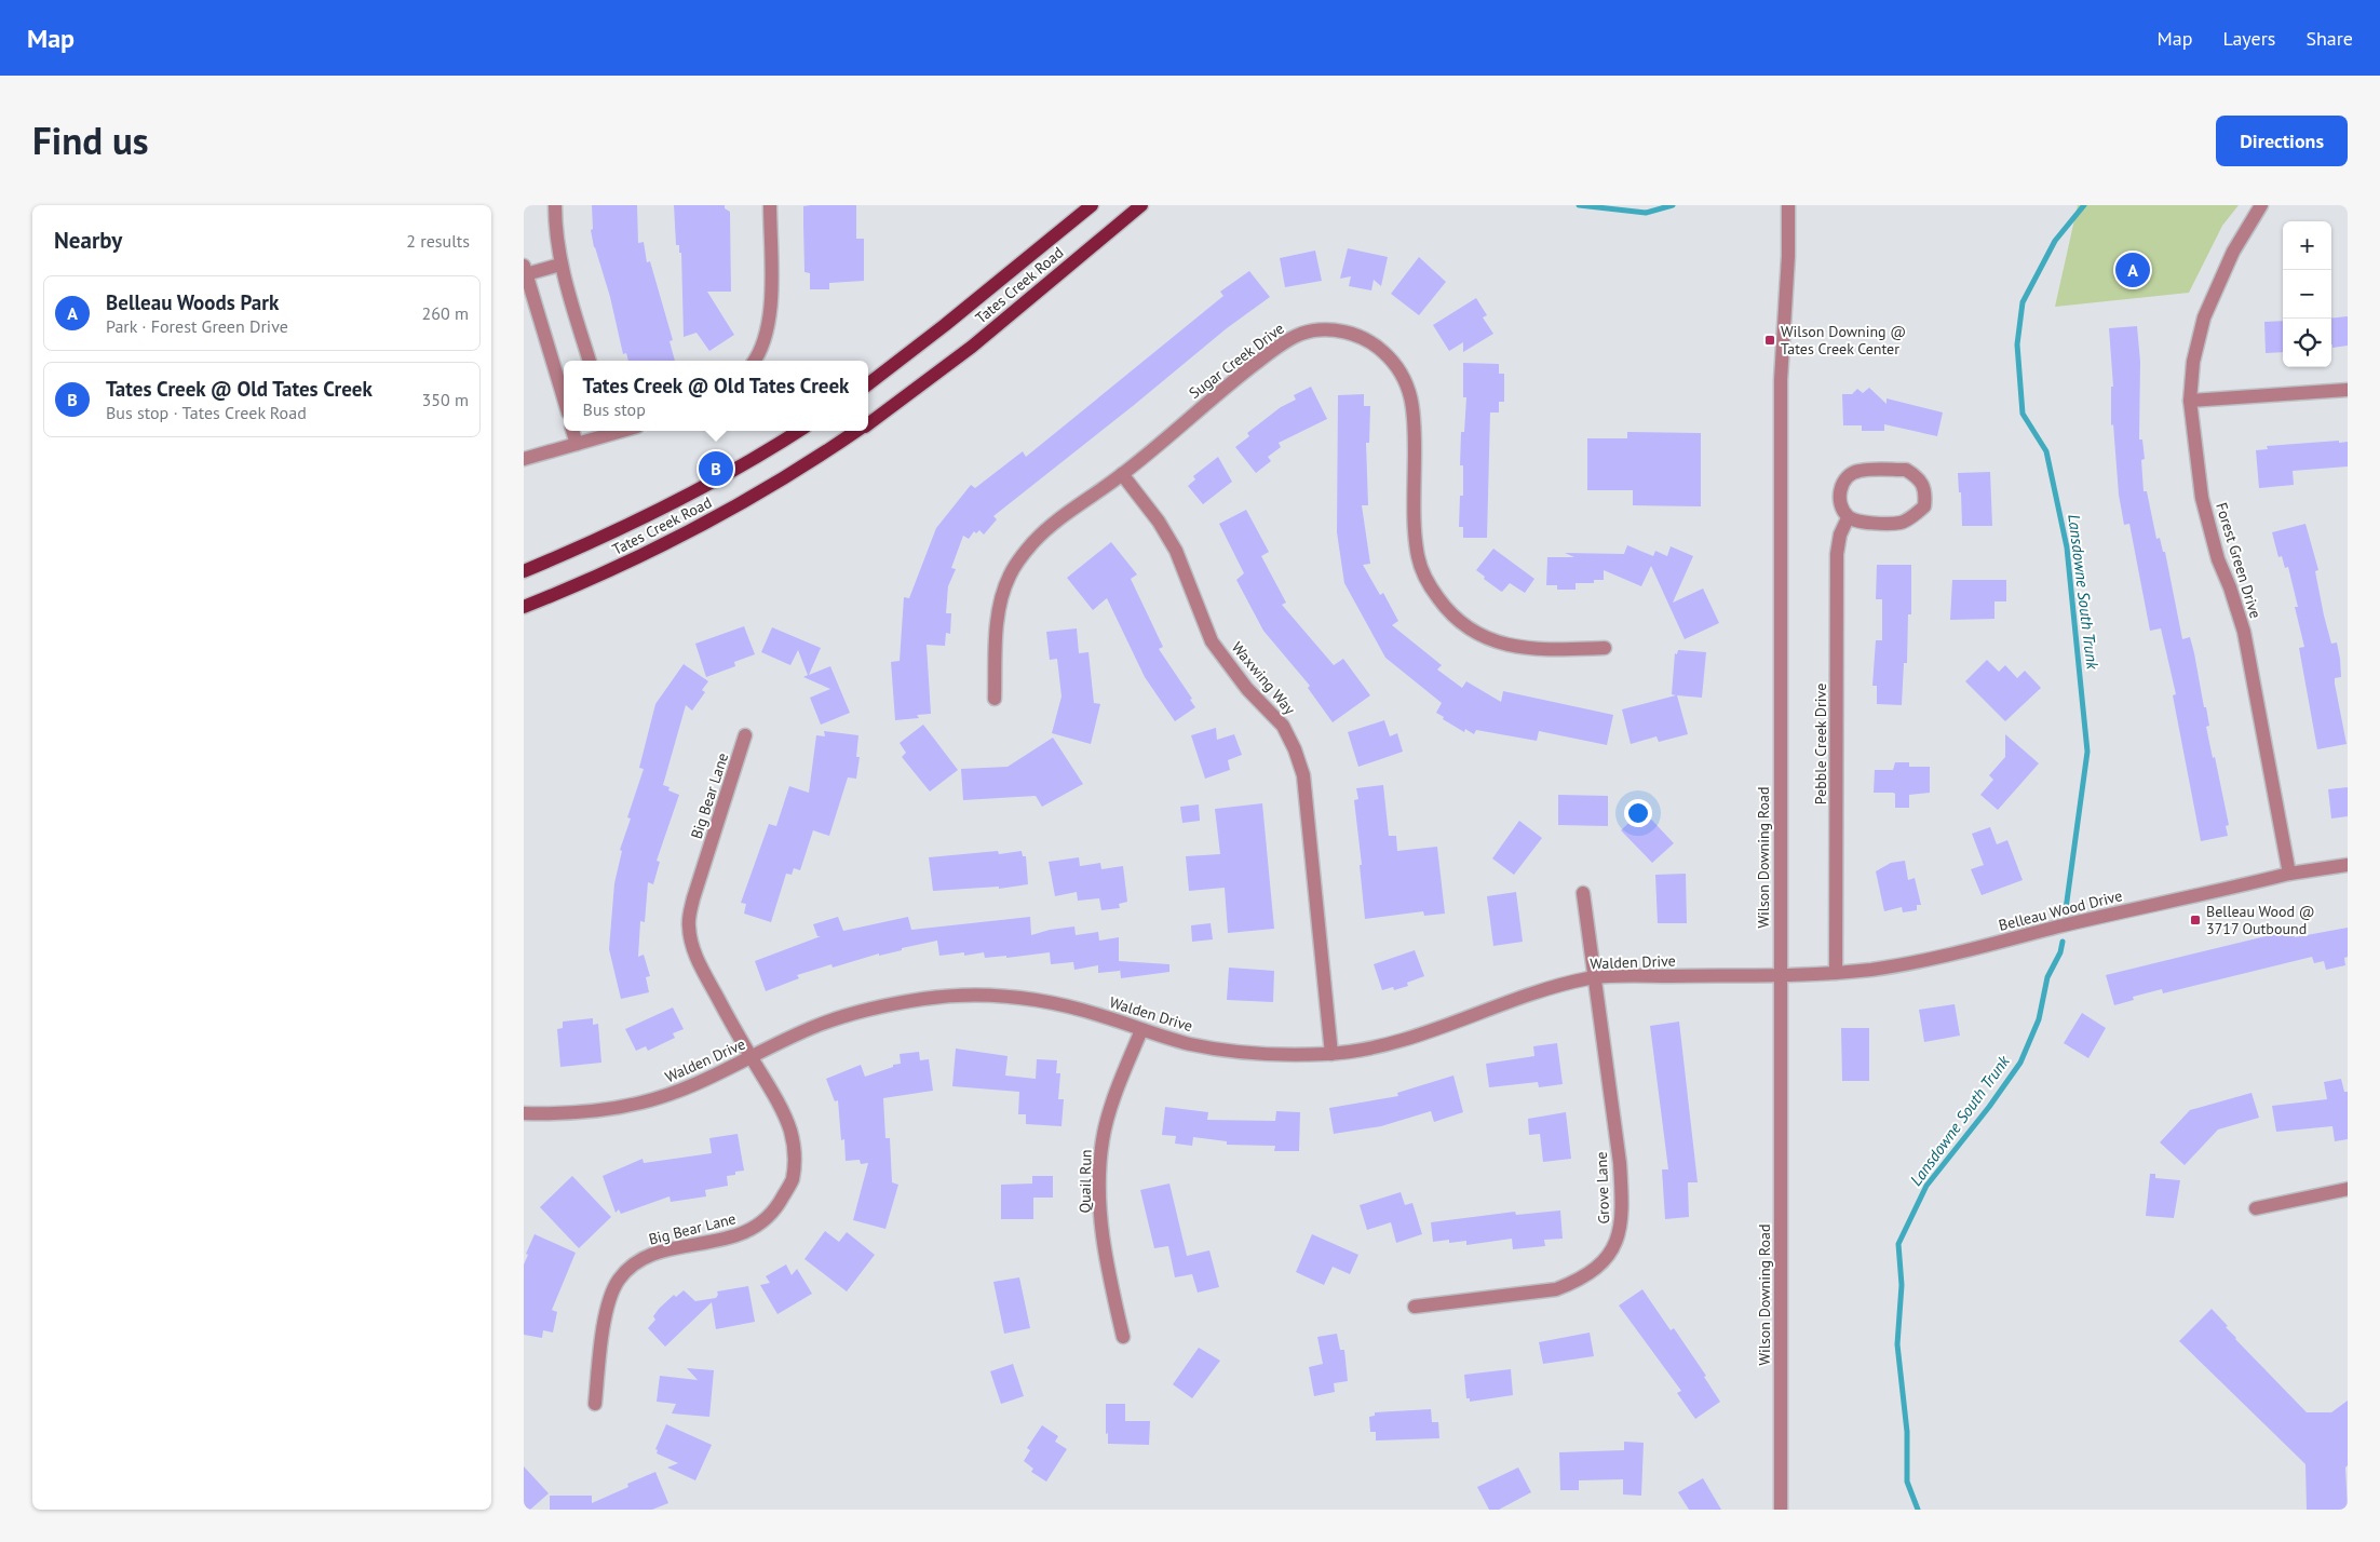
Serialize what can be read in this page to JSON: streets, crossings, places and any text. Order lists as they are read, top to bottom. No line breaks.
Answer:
{"streets":{"main road":["Tates Creek Road"],"street":["Sugar Creek Drive","Forest Green Drive","Waxwing Way","Pebble Creek Drive","Big Bear Lane","Wilson Downing Road","Belleau Wood Drive","Walden Drive","Quail Run","Grove Lane"]},"crossings":[["Sugar Creek Drive","Waxwing Way"],["Forest Green Drive","Belleau Wood Drive"],["Waxwing Way","Walden Drive"],["Pebble Creek Drive","Belleau Wood Drive"],["Big Bear Lane","Walden Drive"],["Wilson Downing Road","Belleau Wood Drive"],["Wilson Downing Road","Walden Drive"],["Belleau Wood Drive","Walden Drive"],["Walden Drive","Quail Run"],["Walden Drive","Grove Lane"]],"water":["Lansdowne South Trunk"],"places":{"transit":["Wilson Downing @ Tates Creek Center","Belleau Wood @ 3717 Outbound"]},"page":{"header":"Map","nav":["Map","Layers","Share"],"title":"Find us","buttons":"Directions","heading":["Nearby","2 results"],"map_buttons":["+","−"],"pins":["A","B"],"list":[{"mark":"A","name":"Belleau Woods Park","note":"Park · Forest Green Drive","value":"260 m"},{"mark":"B","name":"Tates Creek @ Old Tates Creek","note":"Bus stop · Tates Creek Road","value":"350 m"}],"popup":["Tates Creek @ Old Tates Creek","Bus stop"]}}
